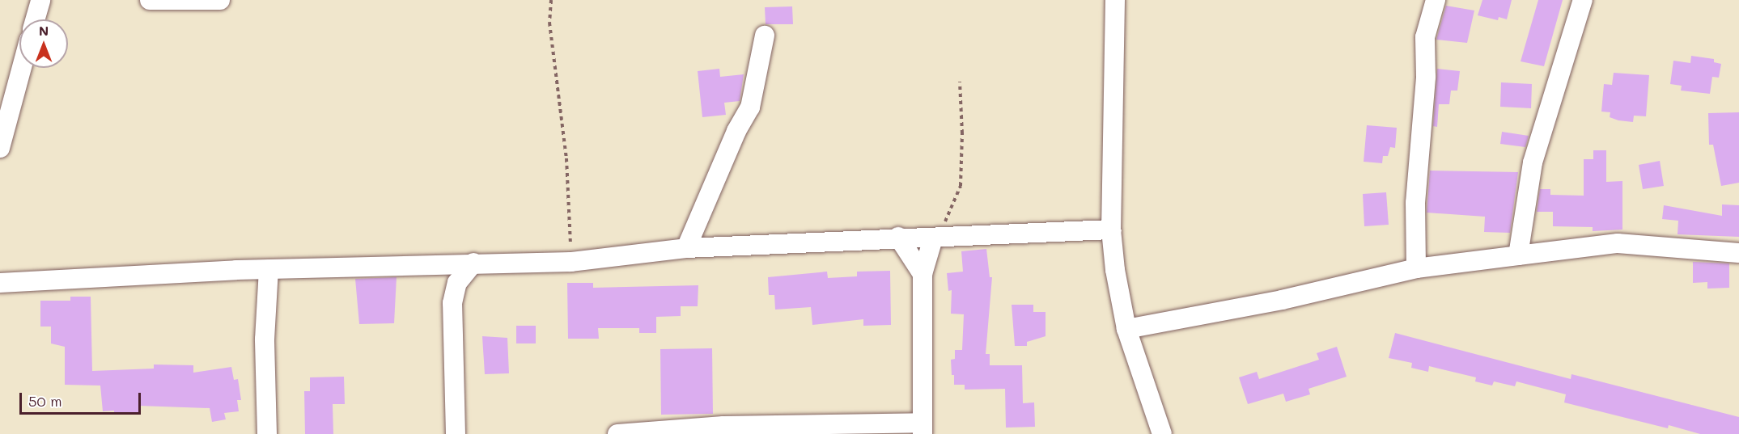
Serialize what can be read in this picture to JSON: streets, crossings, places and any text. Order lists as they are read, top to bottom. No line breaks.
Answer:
{"scale_bar":"50 m","north":"top"}
